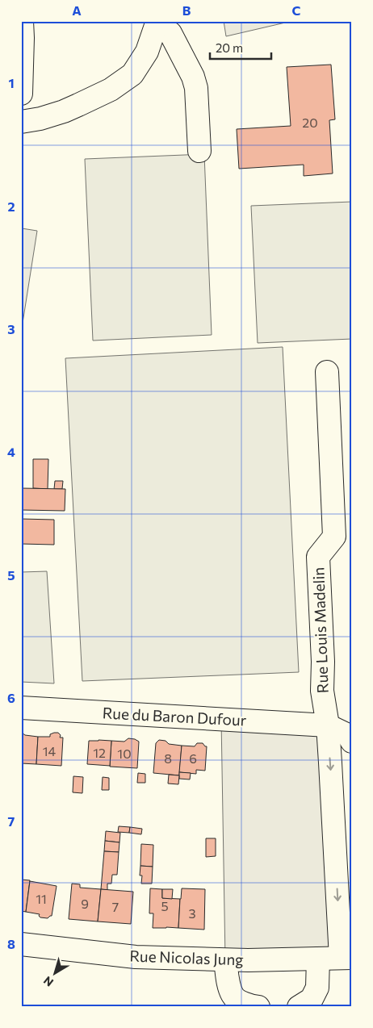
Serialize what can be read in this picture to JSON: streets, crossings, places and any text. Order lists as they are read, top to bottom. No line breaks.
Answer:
{"streets":{"street":["Rue Louis Madelin","Rue du Baron Dufour","Rue Nicolas Jung"]},"crossings":[["Rue Louis Madelin","Rue du Baron Dufour"],["Rue Louis Madelin","Rue Nicolas Jung"]],"one_way":["Rue Louis Madelin"],"house_numbers":["20","14","12","10","8","6","11","9","5","7","3"],"scale_bar":"20 m","north":"bottom left","grid":{"columns":["A","B","C"],"rows":["1","2","3","4","5","6","7","8"]}}
